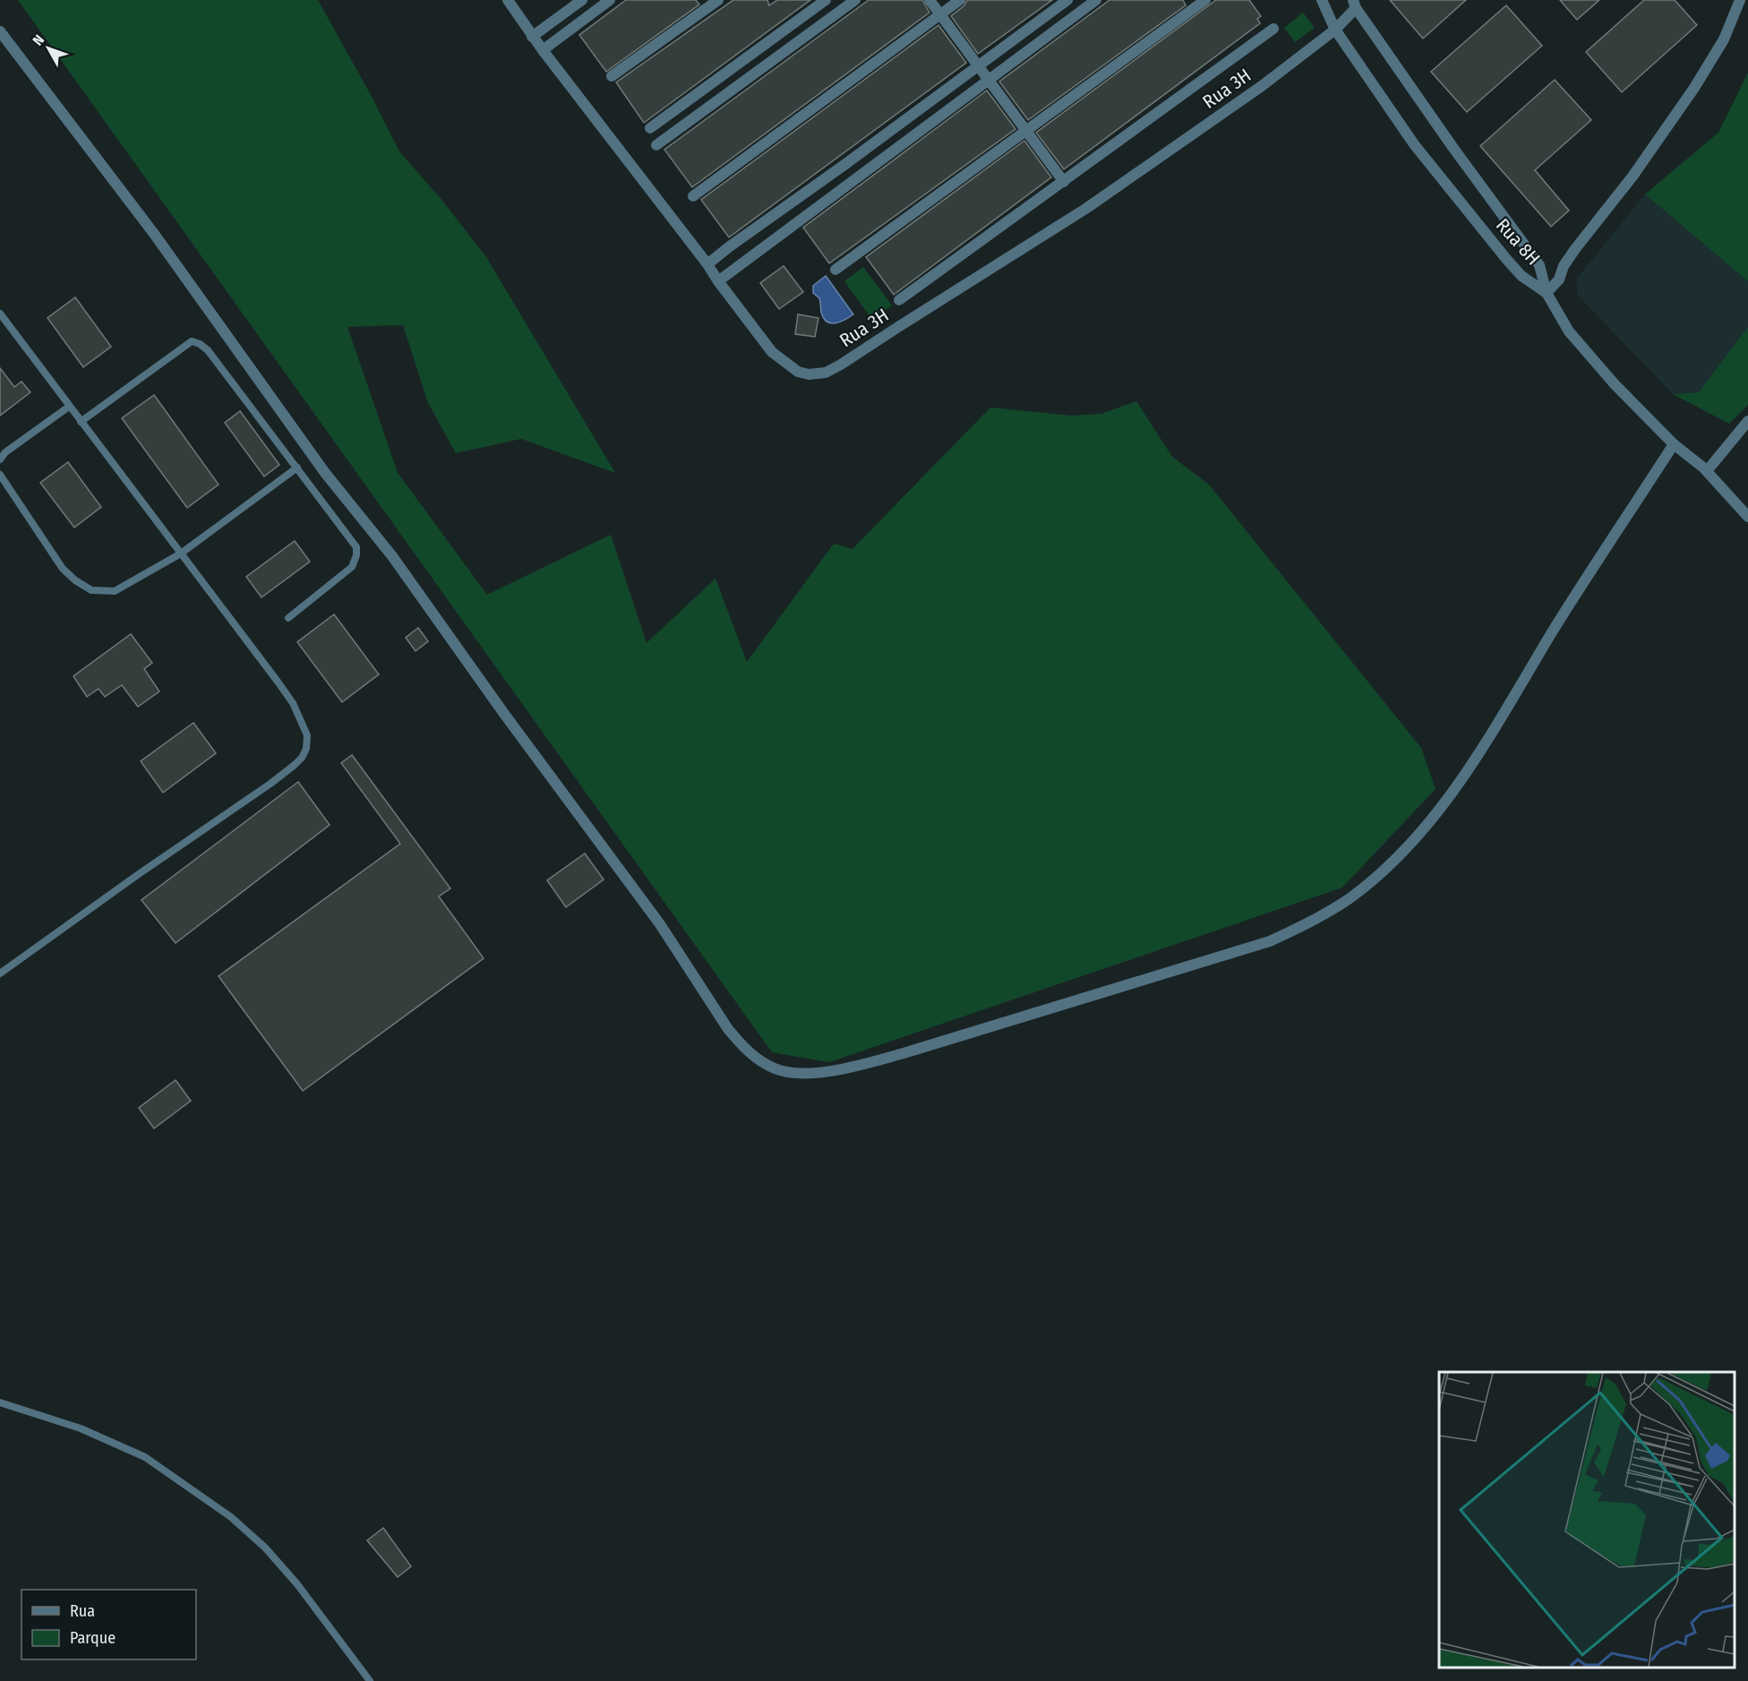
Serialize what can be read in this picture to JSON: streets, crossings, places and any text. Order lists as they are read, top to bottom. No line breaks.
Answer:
{"streets":{"street":["Rua 3H","Rua 8H"]},"crossings":[["Rua 3H","Rua 8H"]],"legend":["Rua","Parque"],"north":"top left"}
